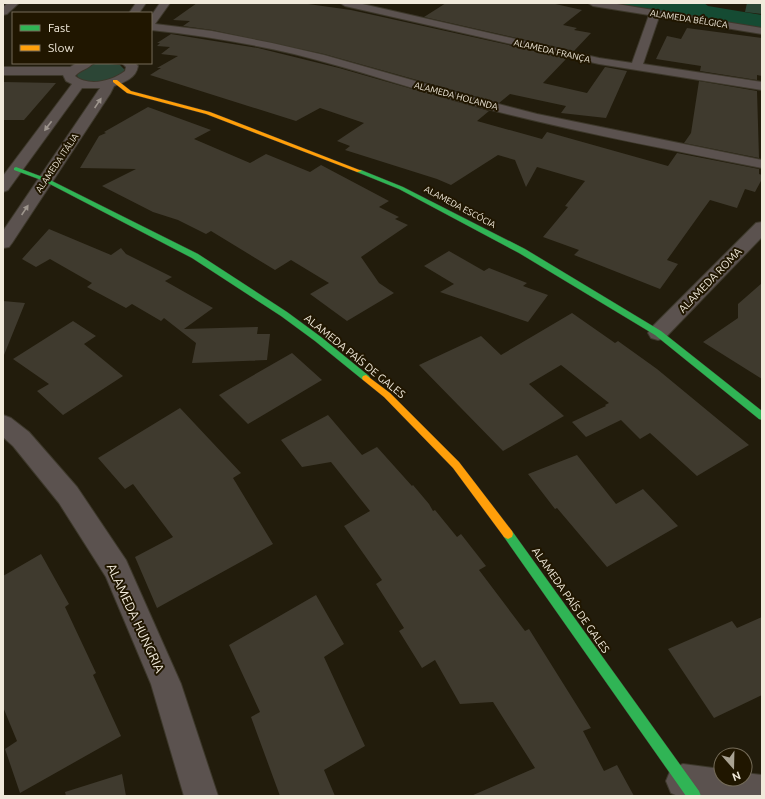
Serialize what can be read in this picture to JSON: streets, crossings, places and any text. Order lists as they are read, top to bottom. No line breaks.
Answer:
{"streets":{"street":["ALAMEDA BÉLGICA","ALAMEDA FRANÇA","ALAMEDA HOLANDA","ALAMEDA ITÁLIA","ALAMEDA ESCÓCIA","ALAMEDA ROMA","ALAMEDA PAÍS DE GALES","ALAMEDA HUNGRIA"]},"crossings":[["ALAMEDA ITÁLIA","ALAMEDA ESCÓCIA"],["ALAMEDA ITÁLIA","ALAMEDA PAÍS DE GALES"],["ALAMEDA ESCÓCIA","ALAMEDA ROMA"]],"legend":["Fast","Slow"],"north":"bottom"}
